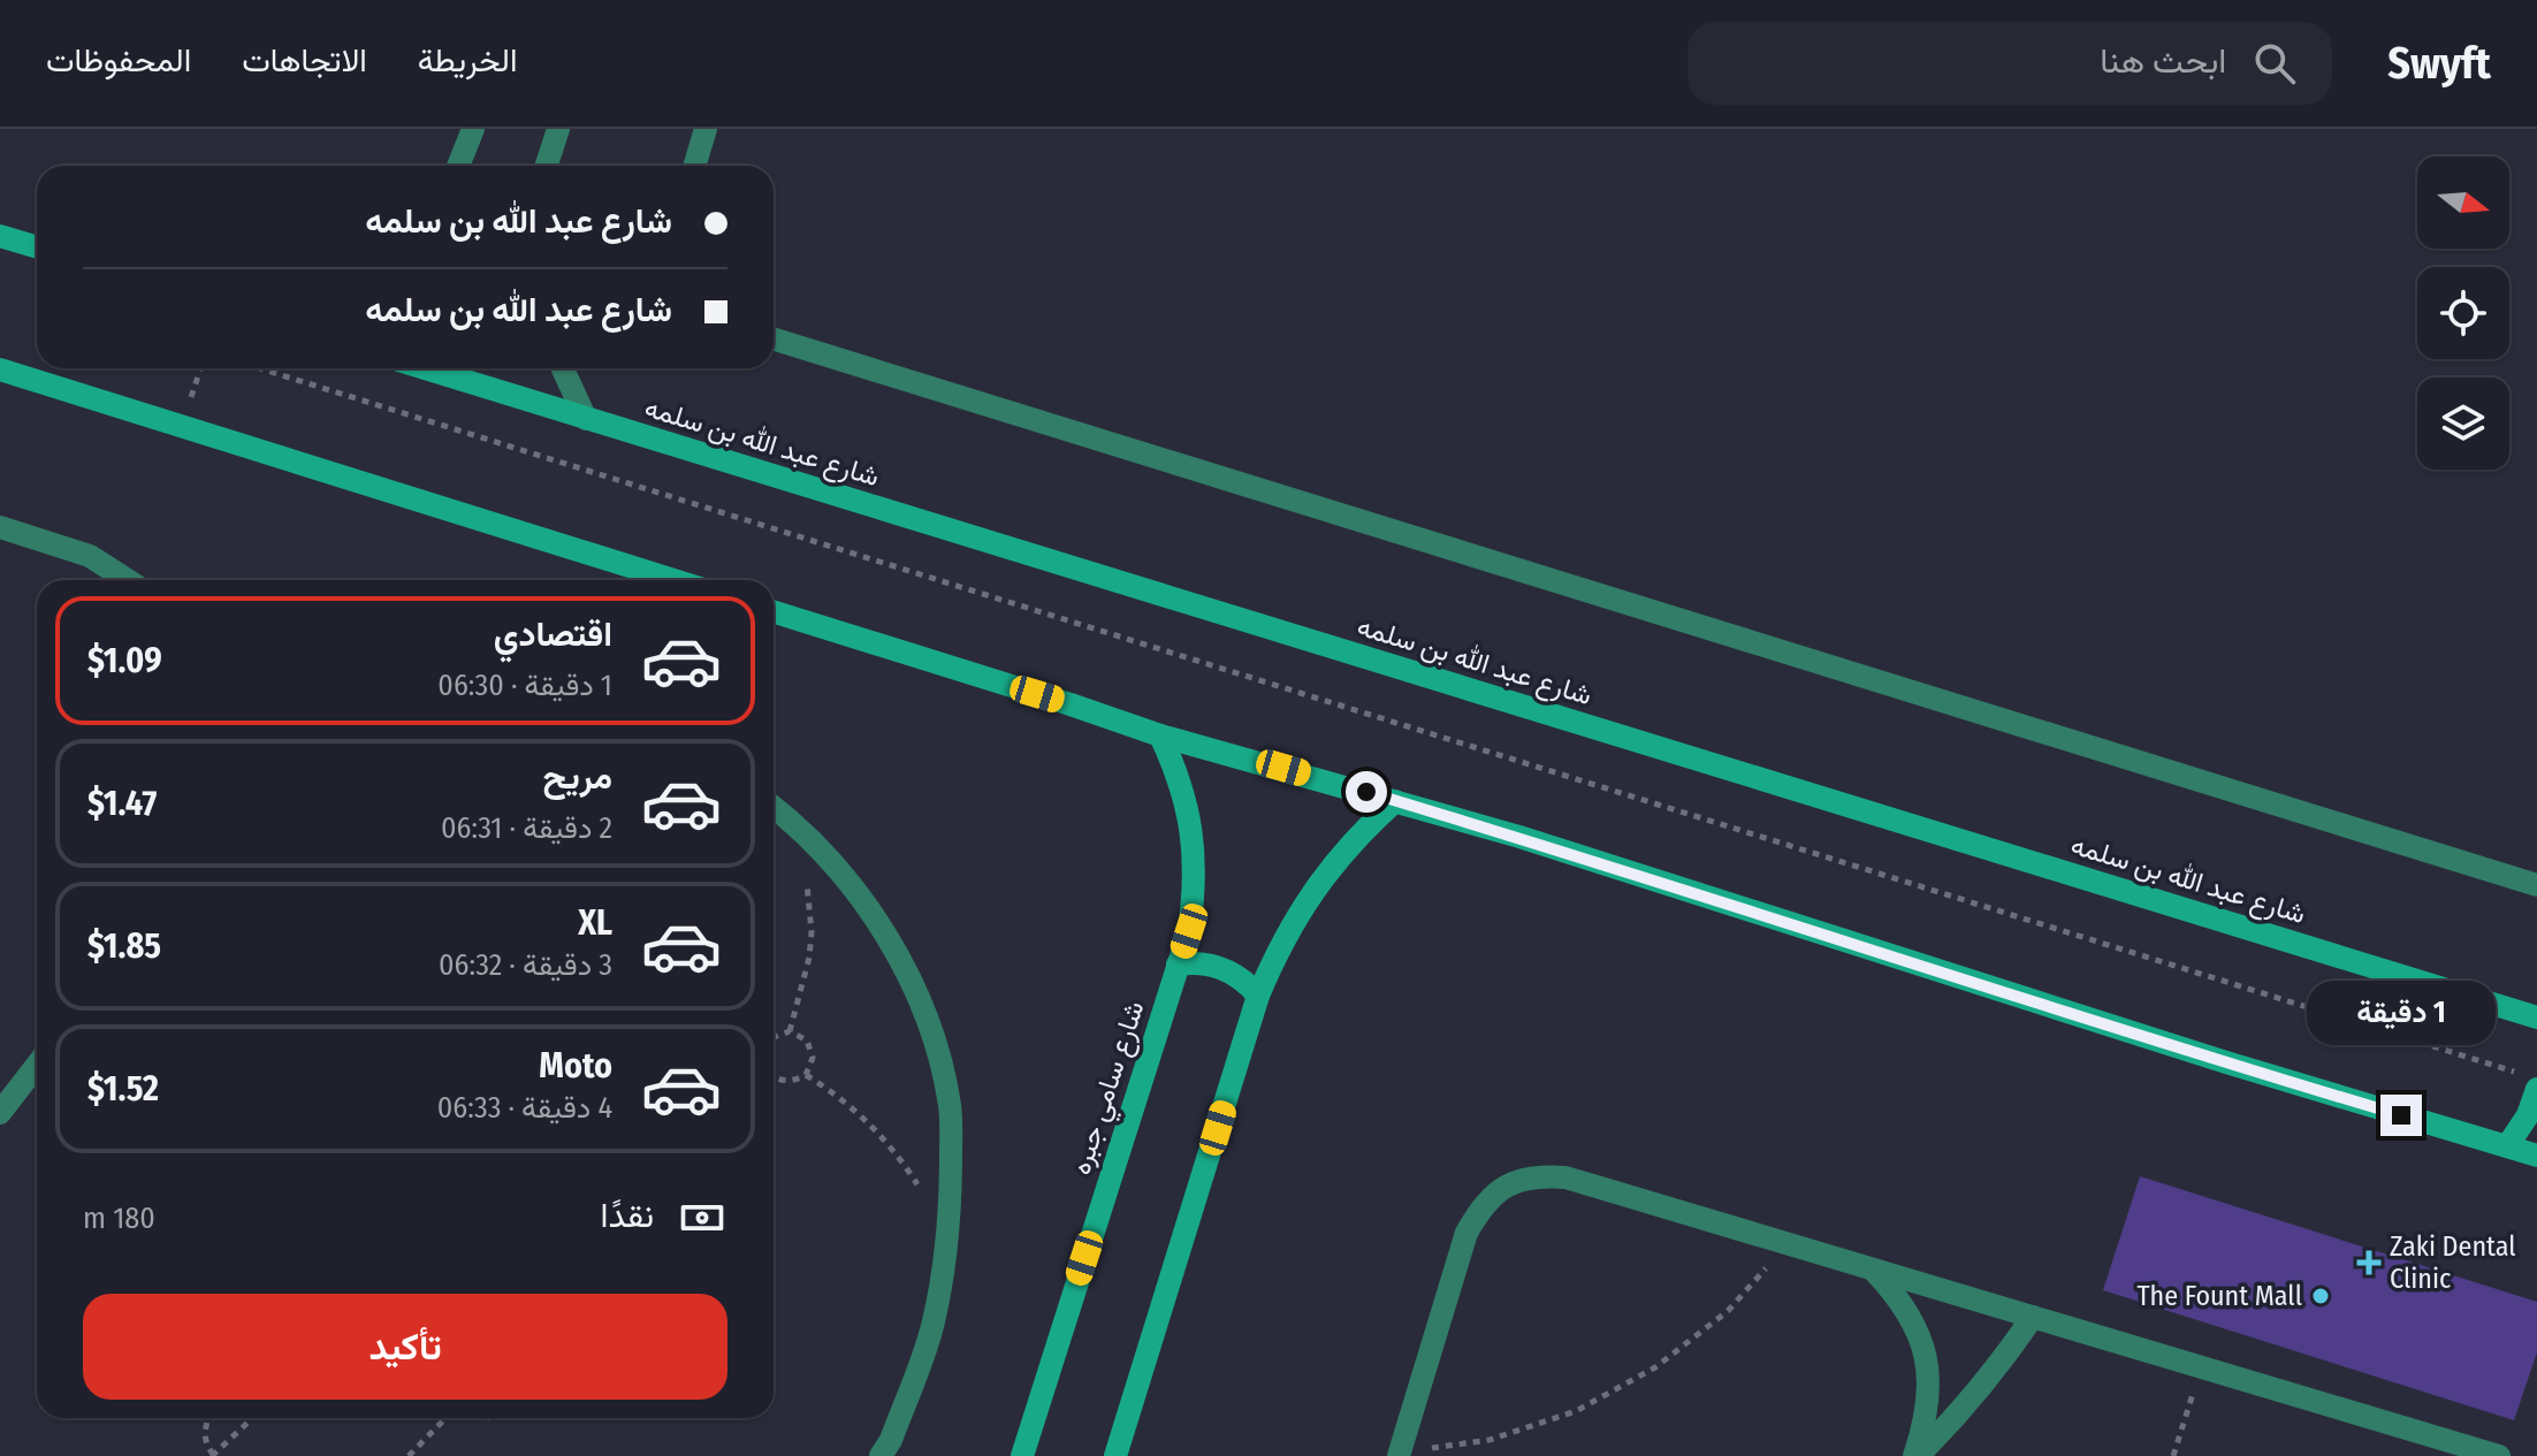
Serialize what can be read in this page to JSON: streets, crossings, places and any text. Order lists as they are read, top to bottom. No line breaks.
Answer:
{"streets":{"main road":["شارع عبد الله بن سلمه","شارع سامي جبره"]},"places":{"health":["Zaki Dental Clinic"],"other":["The Fount Mall"]},"north":"right","page":{"header":"Swyft","search":"ابحث هنا","nav":["الخريطة","الاتجاهات","المحفوظات"],"banner":["شارع عبد الله بن سلمه","شارع عبد الله بن سلمه"],"list":[{"name":"اقتصادي","note":"1 دقيقة · 06:30","value":"$1.09"},{"name":"مريح","note":"2 دقيقة · 06:31","value":"$1.47"},{"name":"XL","note":"3 دقيقة · 06:32","value":"$1.85"},{"name":"Moto","note":"4 دقيقة · 06:33","value":"$1.52"}],"bubble":"1 دقيقة","pay":["نقدًا","180 m"],"buttons":"تأكيد"}}
